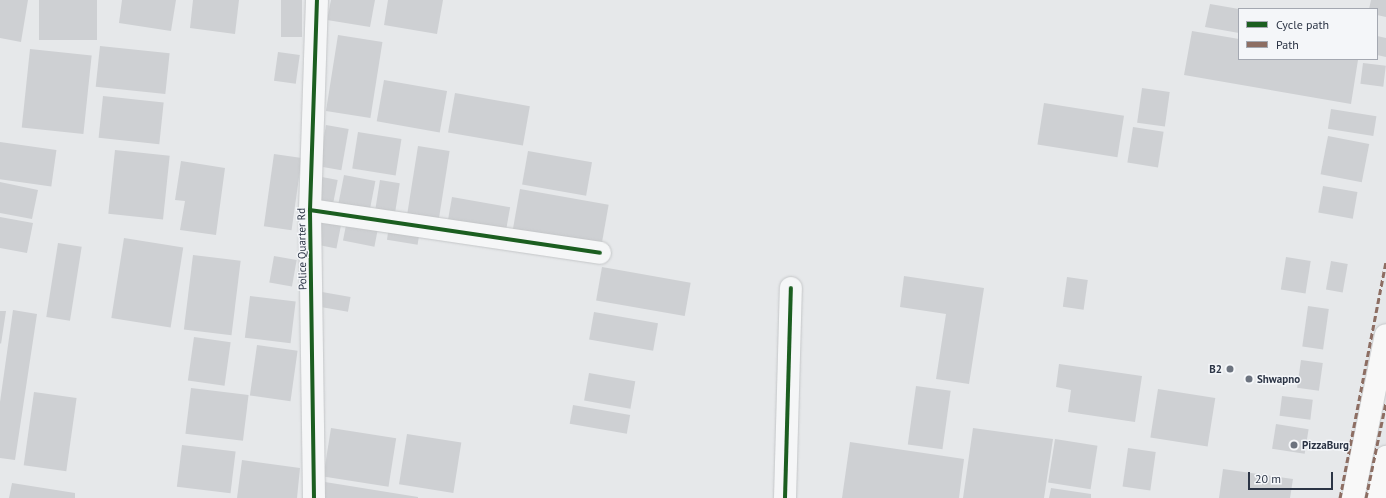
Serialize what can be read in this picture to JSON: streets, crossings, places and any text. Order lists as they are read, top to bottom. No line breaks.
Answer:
{"streets":{"street":["Police Quarter Rd"]},"places":["B2","Shwapno","PizzaBurg"],"legend":["Cycle path","Path"],"scale_bar":"20 m"}
